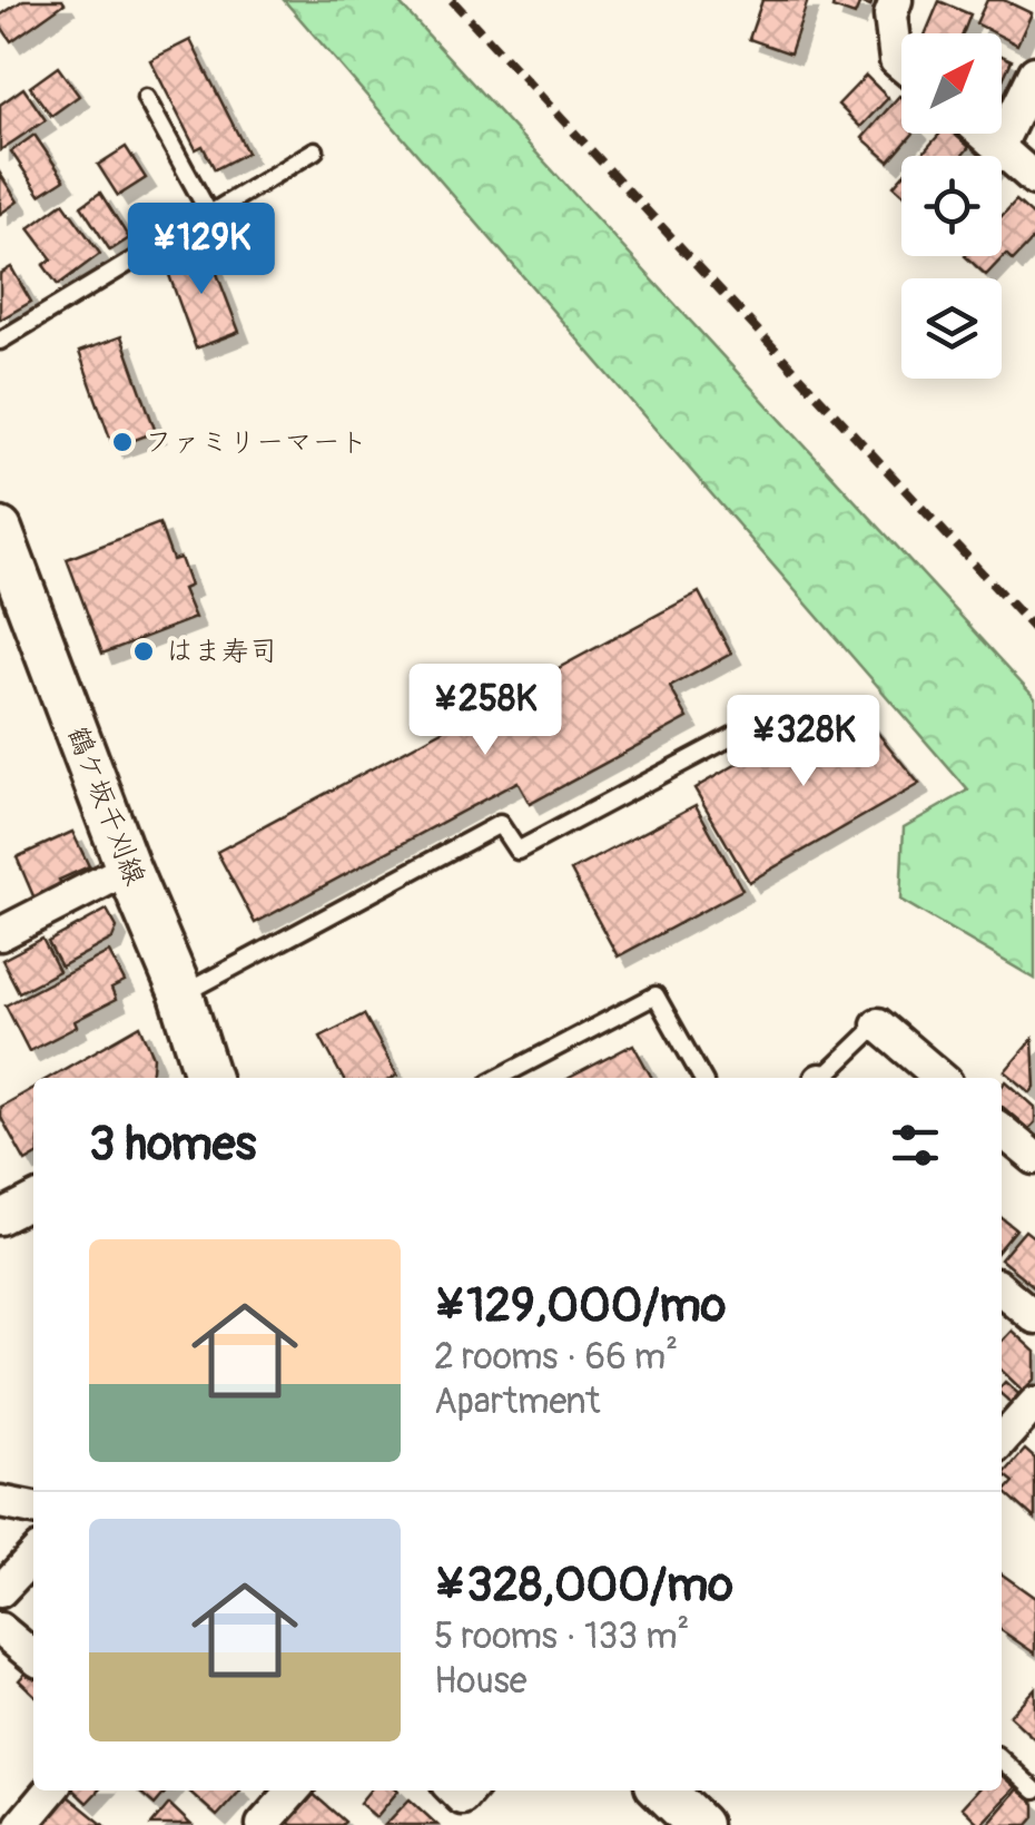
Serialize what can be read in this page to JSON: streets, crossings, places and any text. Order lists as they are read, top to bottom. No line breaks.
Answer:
{"streets":{"main road":["鶴ケ坂千刈線"]},"places":["ファミリーマート","はま寿司"],"north":"top right","page":{"price":["¥129K","¥258K","¥328K"],"heading":"3 homes","list":[{"name":"¥129,000/mo","note":"2 rooms · 66 m² · Apartment"},{"name":"¥328,000/mo","note":"5 rooms · 133 m² · House"}]}}
